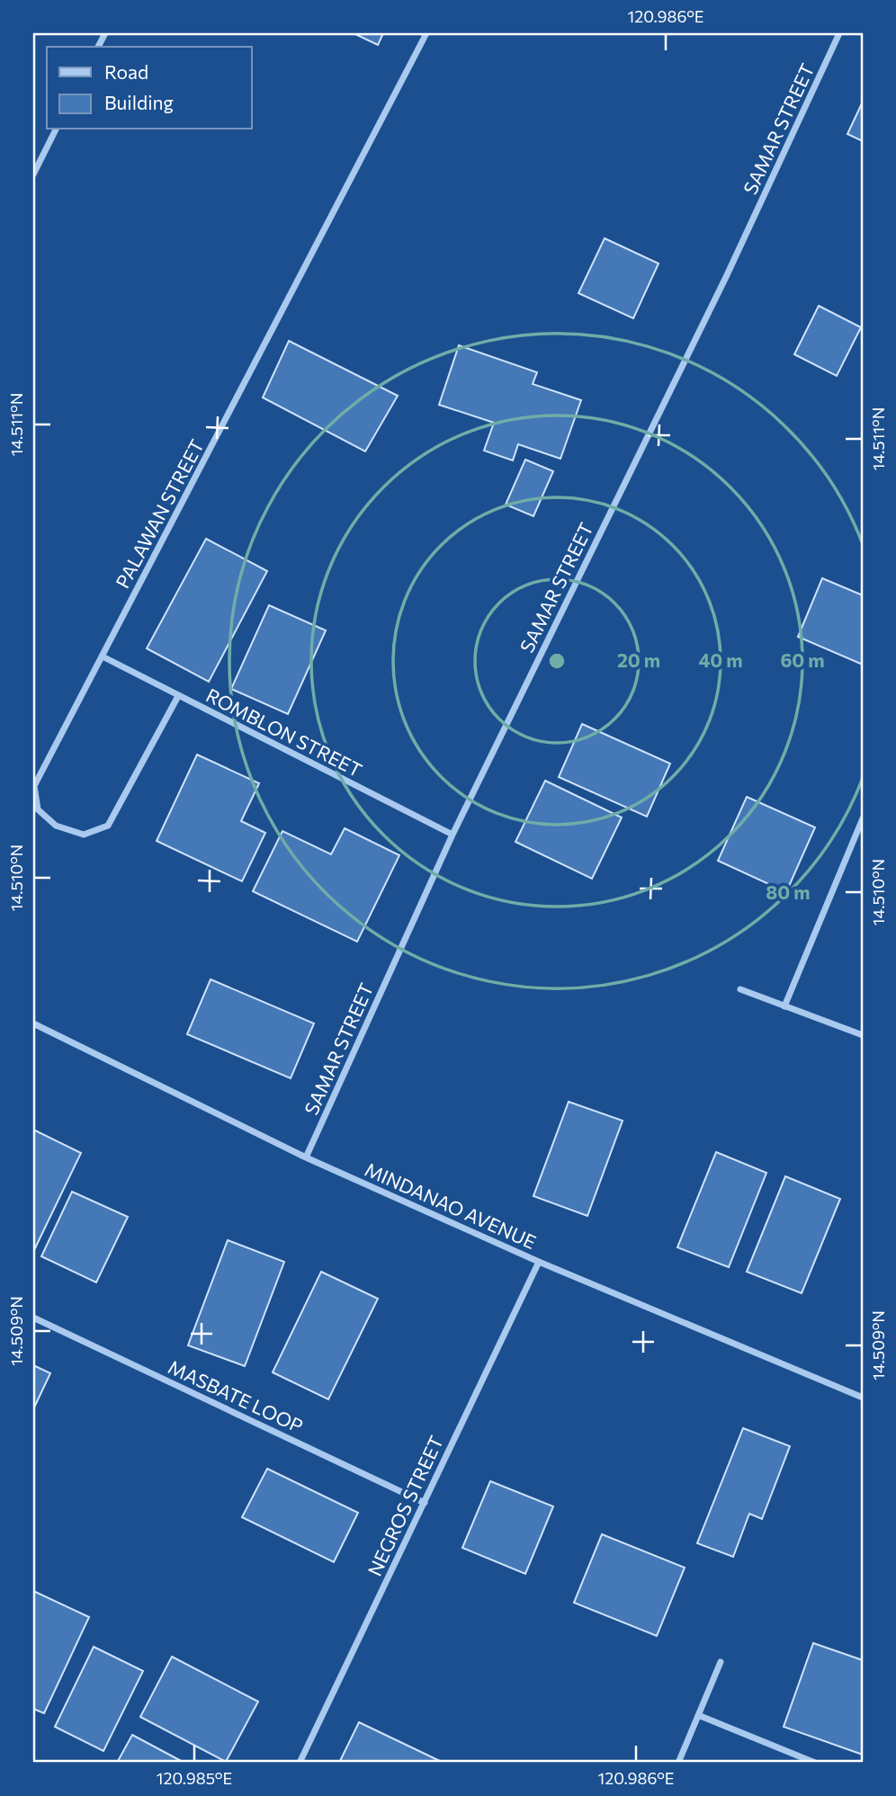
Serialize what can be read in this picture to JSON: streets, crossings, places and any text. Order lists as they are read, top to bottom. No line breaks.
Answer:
{"streets":{"street":["SAMAR STREET","PALAWAN STREET","ROMBLON STREET","MINDANAO AVENUE","MASBATE LOOP","NEGROS STREET"]},"crossings":[["SAMAR STREET","ROMBLON STREET"],["SAMAR STREET","MINDANAO AVENUE"],["PALAWAN STREET","ROMBLON STREET"],["MINDANAO AVENUE","NEGROS STREET"],["MASBATE LOOP","NEGROS STREET"]],"legend":["Road","Building"],"coordinates":["120.986°E","14.511°N","14.510°N","14.509°N","120.985°E"],"rings":["20 m","40 m","60 m","80 m"]}
